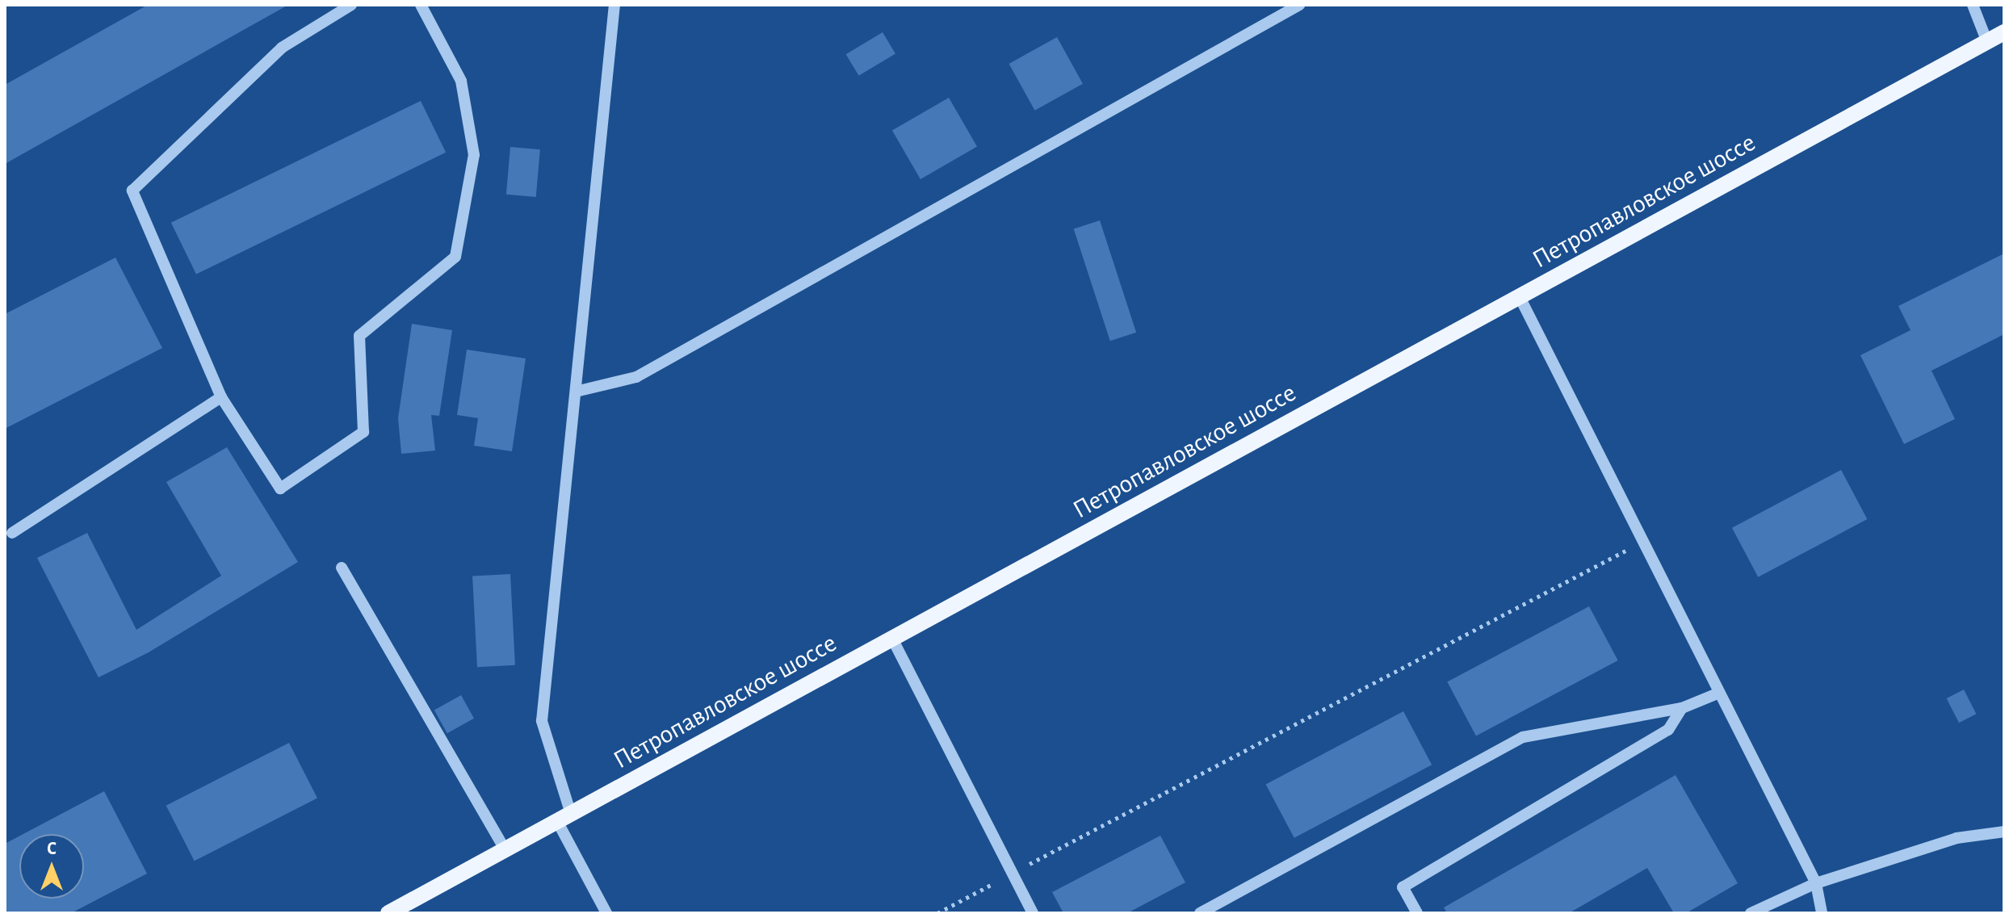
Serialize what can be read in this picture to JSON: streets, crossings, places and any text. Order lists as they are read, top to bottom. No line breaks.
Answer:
{"streets":{"main road":["Петропавловское шоссе"]},"north":"top"}
